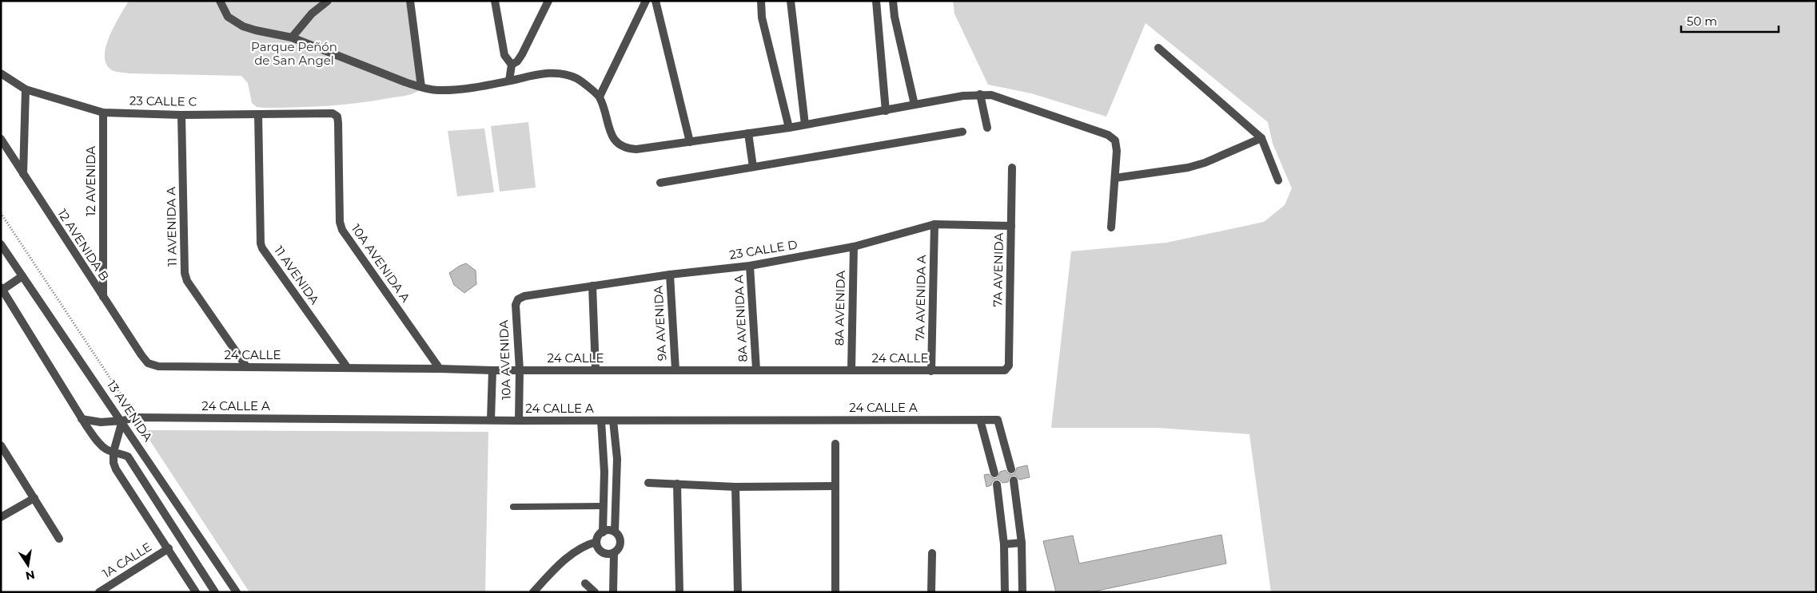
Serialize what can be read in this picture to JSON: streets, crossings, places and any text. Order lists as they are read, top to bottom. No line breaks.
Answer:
{"streets":{"street":["23 CALLE C","12 AVENIDA","11 AVENIDA A","12 AVENIDA B","23 CALLE D","10A AVENIDA A","7A AVENIDA","11 AVENIDA","7A AVENIDA A","8A AVENIDA","8A AVENIDA A","9A AVENIDA","24 CALLE","10A AVENIDA","24 CALLE A","13 AVENIDA","1A CALLE"]},"crossings":[["23 CALLE C","12 AVENIDA"],["23 CALLE C","11 AVENIDA A"],["23 CALLE C","10A AVENIDA A"],["23 CALLE C","11 AVENIDA"],["12 AVENIDA","12 AVENIDA B"],["11 AVENIDA A","24 CALLE"],["12 AVENIDA B","24 CALLE"],["23 CALLE D","7A AVENIDA"],["23 CALLE D","7A AVENIDA A"],["23 CALLE D","8A AVENIDA"],["23 CALLE D","8A AVENIDA A"],["23 CALLE D","9A AVENIDA"],["23 CALLE D","10A AVENIDA"],["10A AVENIDA A","24 CALLE"],["7A AVENIDA","24 CALLE"],["11 AVENIDA","24 CALLE"],["7A AVENIDA A","24 CALLE"],["8A AVENIDA","24 CALLE"],["8A AVENIDA A","24 CALLE"],["9A AVENIDA","24 CALLE"],["24 CALLE","10A AVENIDA"],["10A AVENIDA","24 CALLE A"],["24 CALLE A","13 AVENIDA"]],"parks":["Parque Peñón de San Angel"],"scale_bar":"50 m","north":"bottom"}
